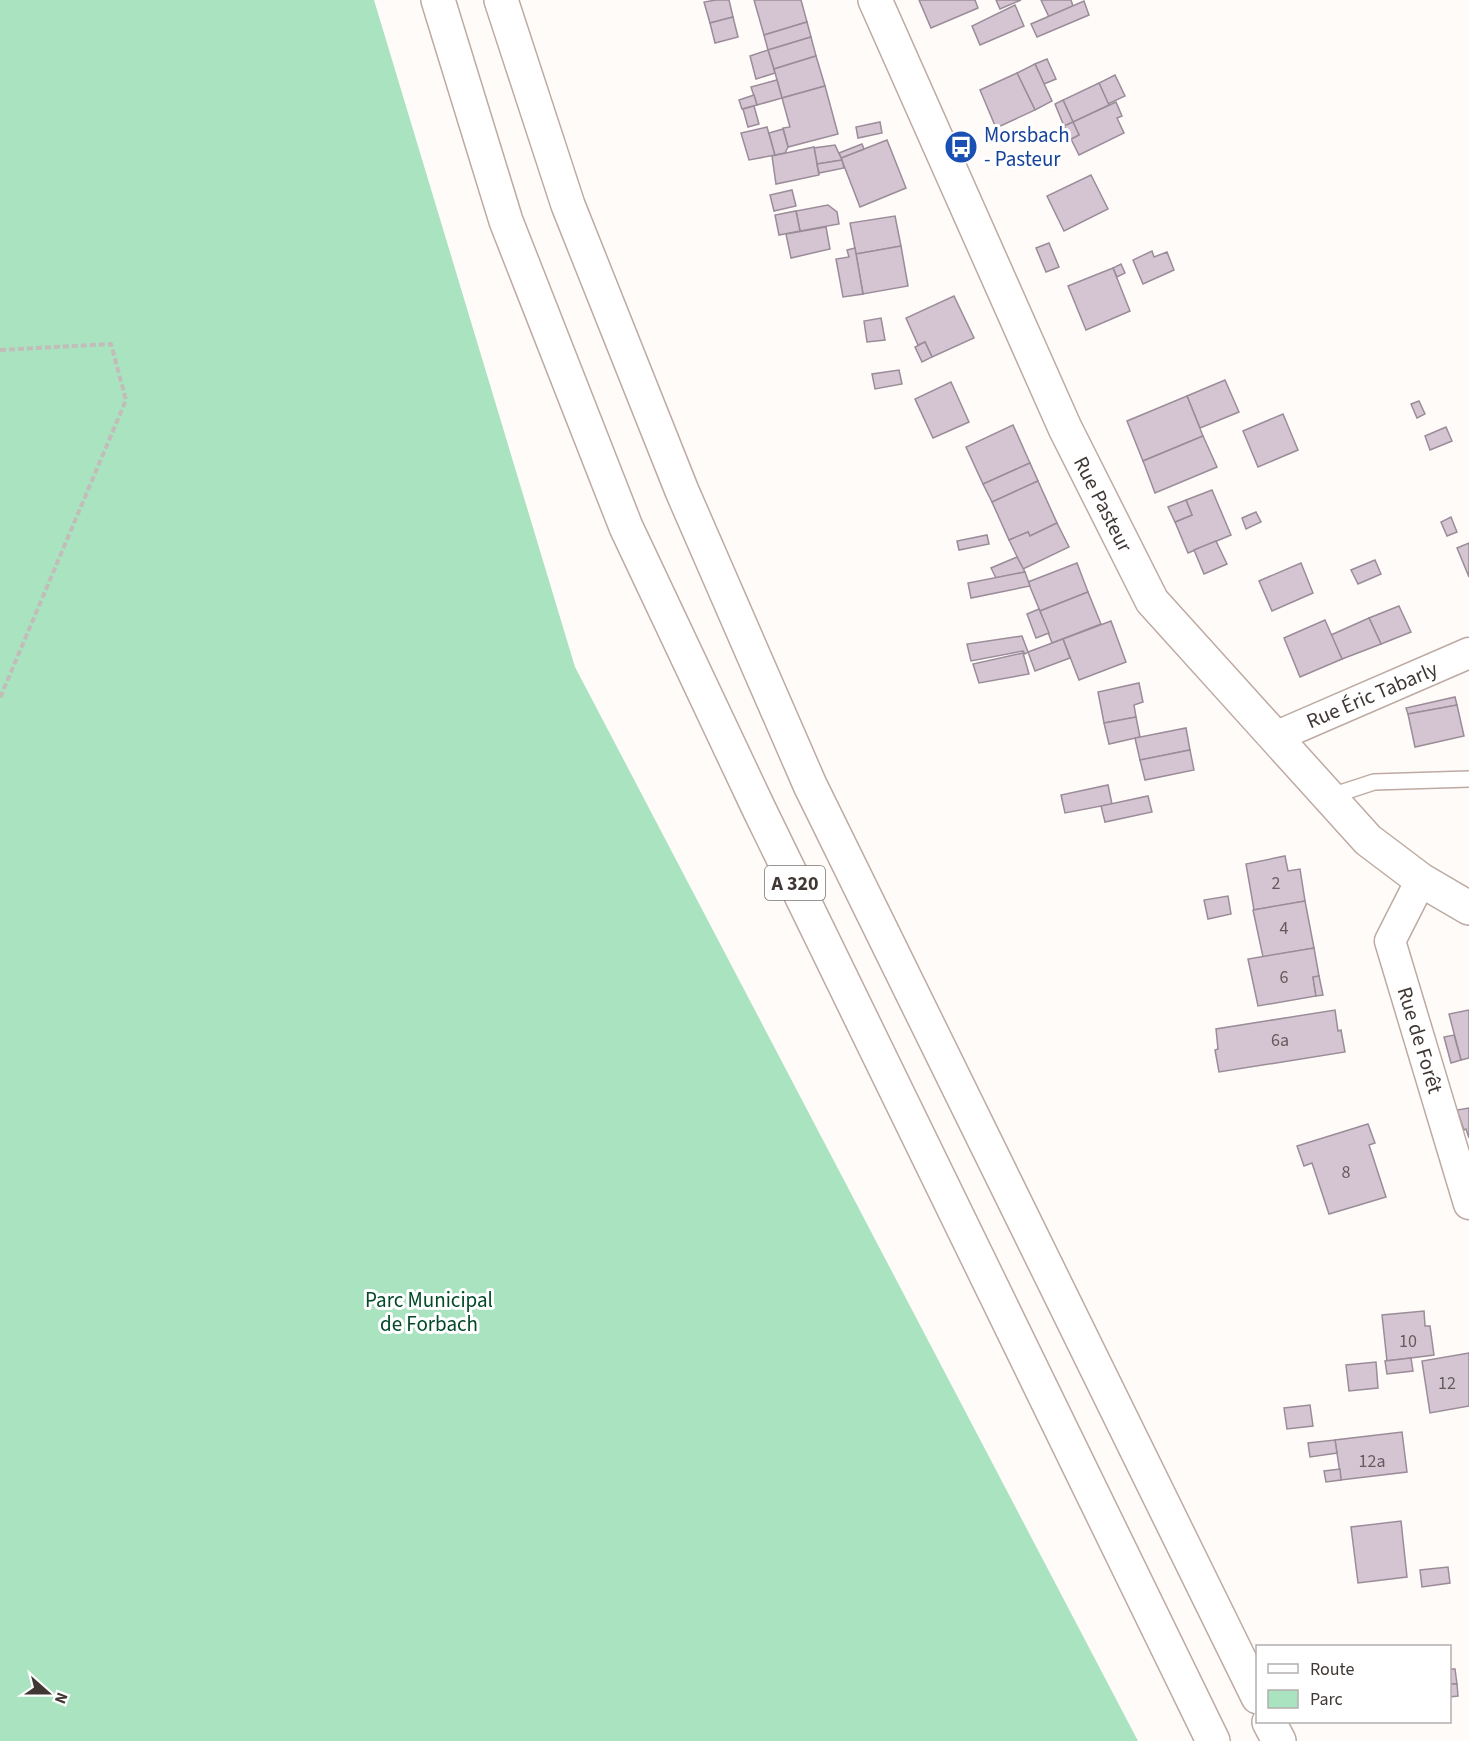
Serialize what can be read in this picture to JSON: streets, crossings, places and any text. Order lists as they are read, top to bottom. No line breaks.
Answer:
{"streets":{"main road":["Rue Pasteur","A 320"],"street":["Rue Éric Tabarly","Rue de Forêt"]},"crossings":[["Rue Pasteur","Rue Éric Tabarly"],["Rue Pasteur","Rue de Forêt"]],"parks":["Parc Municipal de Forbach"],"places":{"bus stop":["Morsbach - Pasteur"]},"house_numbers":["2","4","6","6a","8","10","12","12a"],"legend":["Route","Parc"],"north":"right"}
